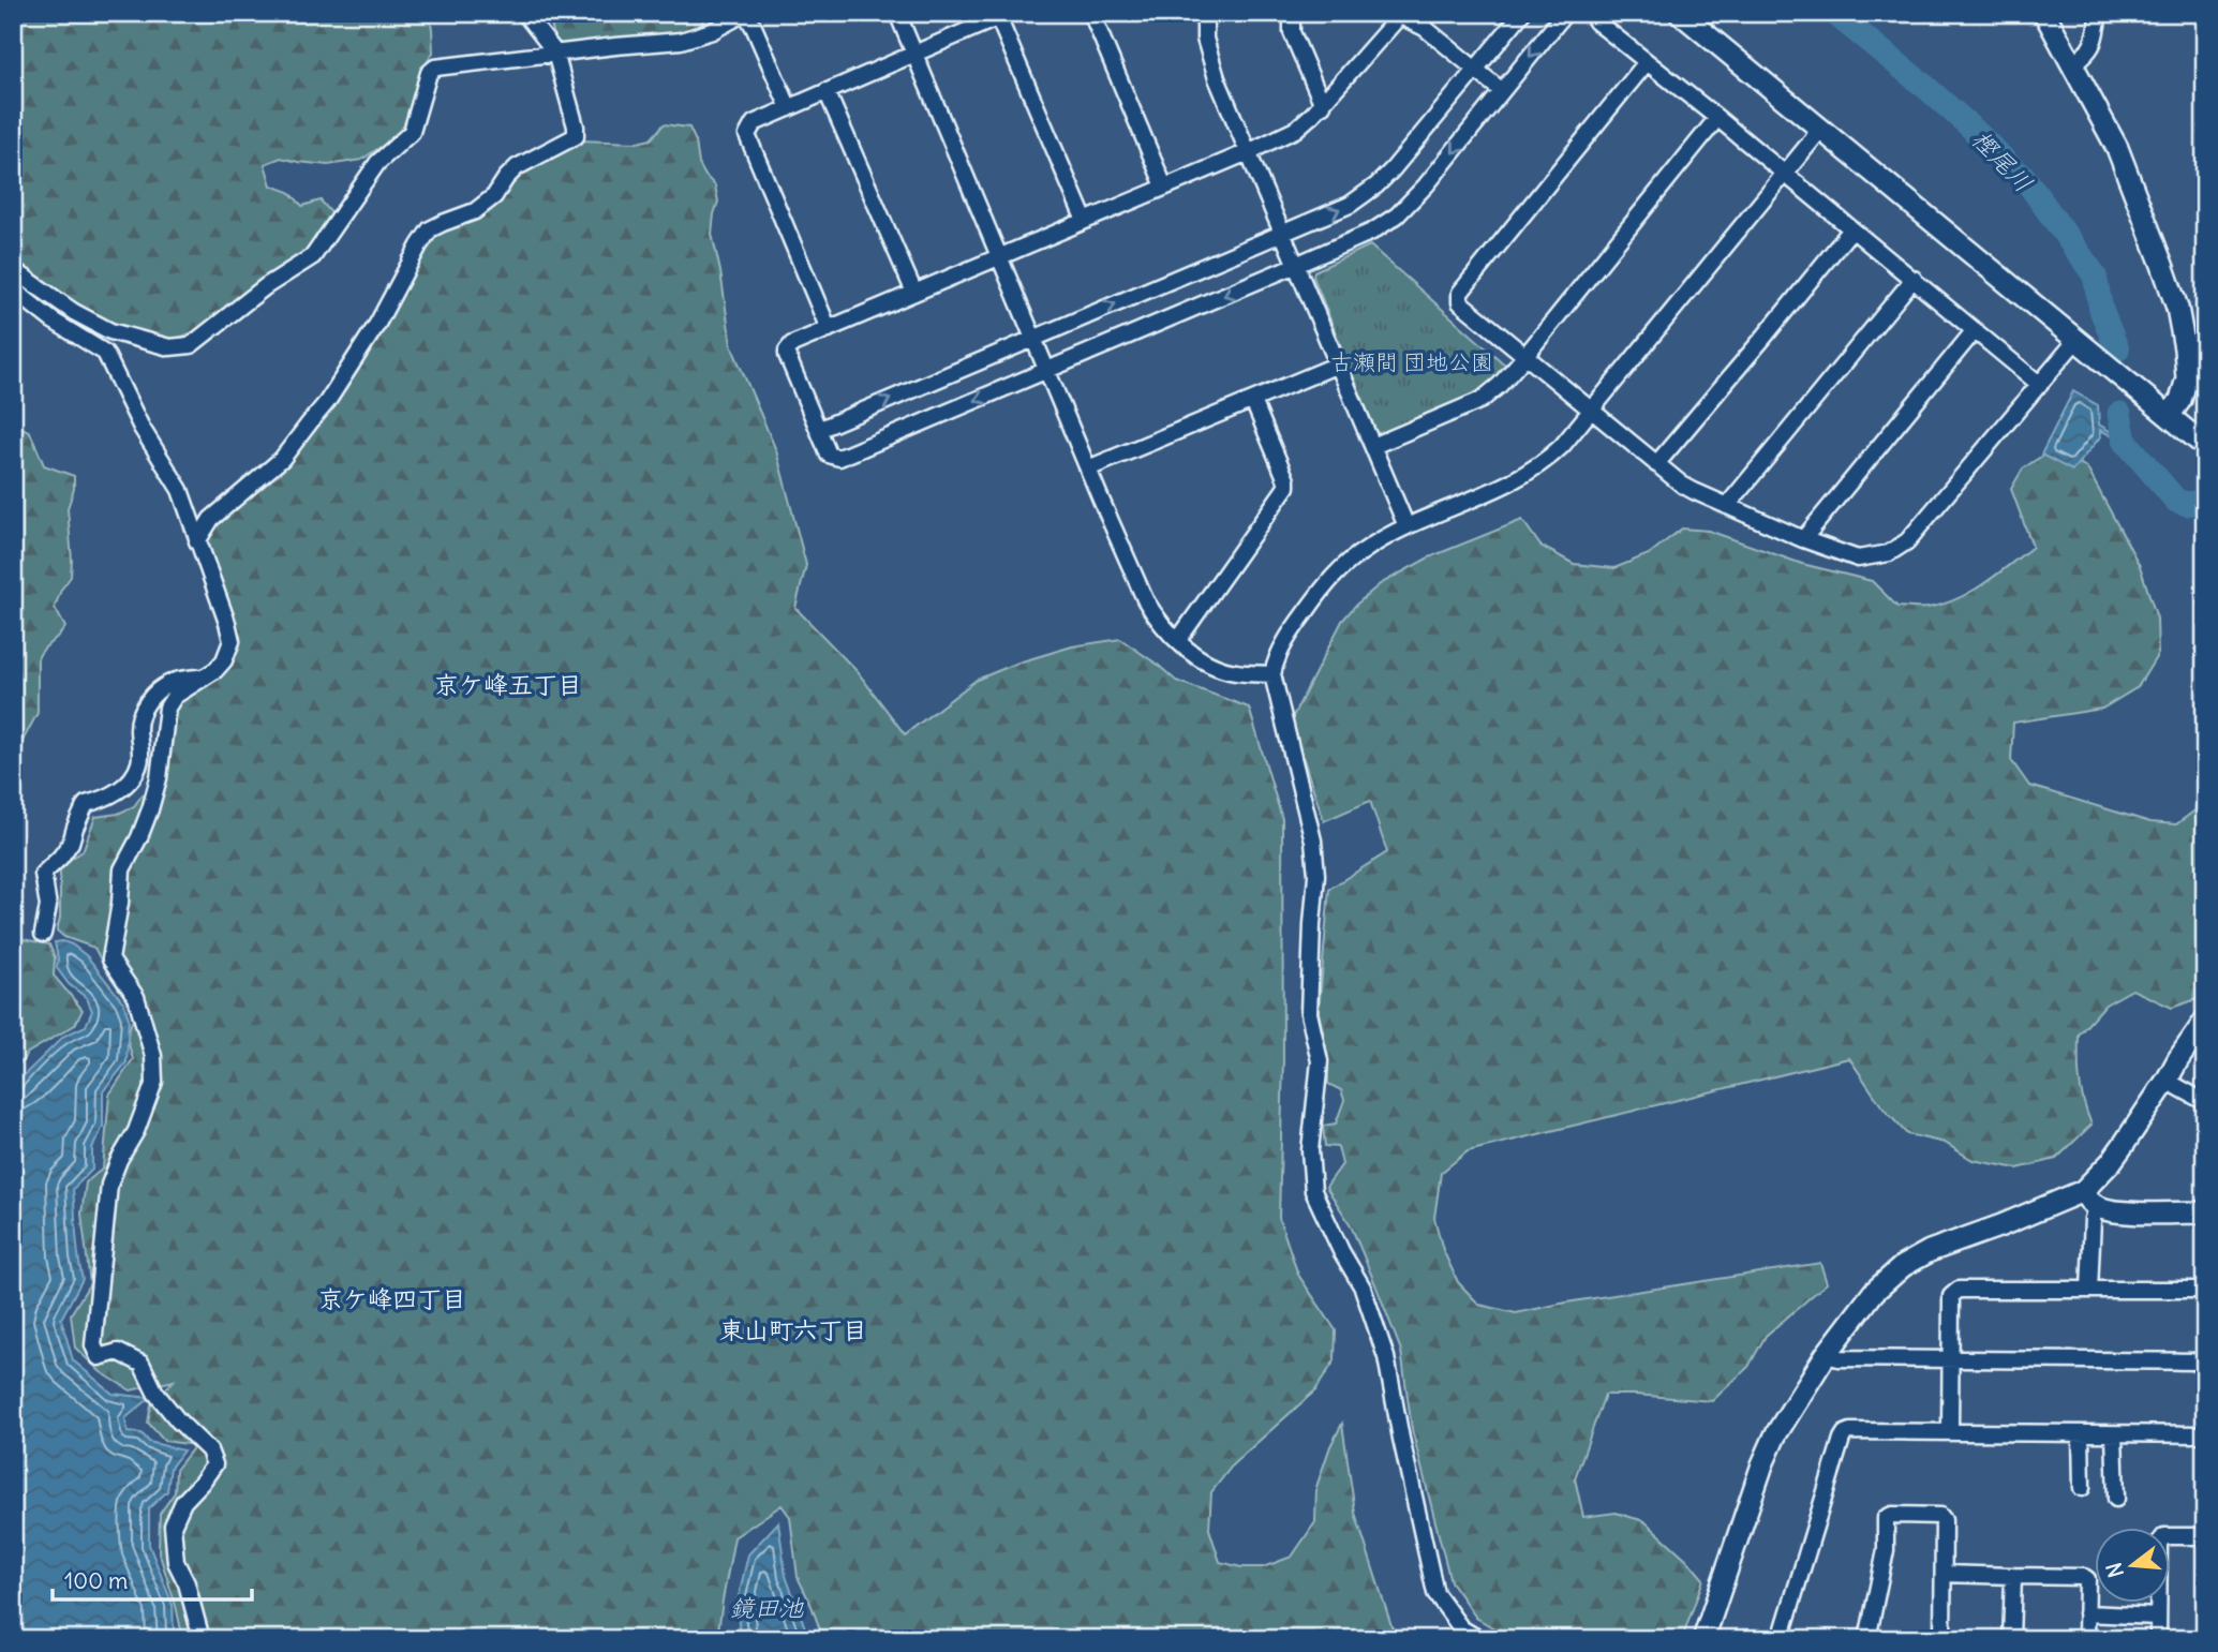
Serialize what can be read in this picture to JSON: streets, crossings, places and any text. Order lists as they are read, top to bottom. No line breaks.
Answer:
{"districts":["京ケ峰五丁目","京ケ峰四丁目","東山町六丁目"],"water":["樫尾川","鏡田池"],"parks":["古瀬間 団地公園"],"scale_bar":"100 m","north":"left"}
